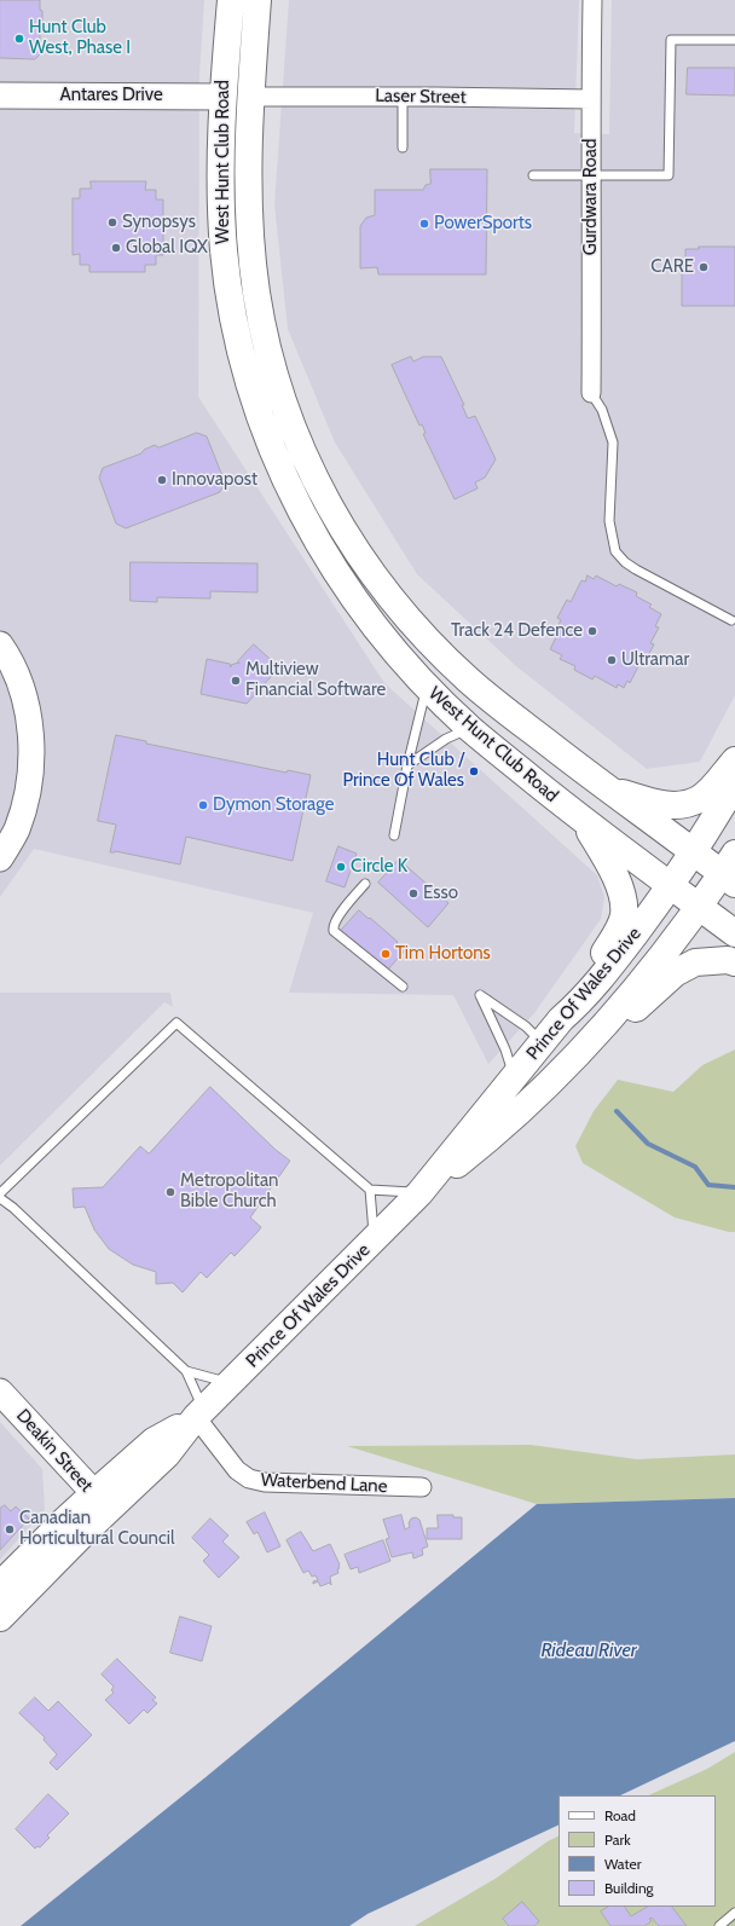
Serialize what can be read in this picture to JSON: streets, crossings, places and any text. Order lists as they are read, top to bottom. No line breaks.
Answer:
{"streets":{"main road":["West Hunt Club Road","Prince Of Wales Drive"],"street":["Antares Drive","Laser Street","Gurdwara Road","Deakin Street","Waterbend Lane"]},"crossings":[["Antares Drive","West Hunt Club Road"],["Laser Street","West Hunt Club Road"],["Laser Street","Gurdwara Road"],["West Hunt Club Road","Prince Of Wales Drive"],["Prince Of Wales Drive","Deakin Street"],["Prince Of Wales Drive","Waterbend Lane"]],"water":["Rideau River"],"places":["Hunt Club West, Phase I","Synopsys","PowerSports","Global IQX","CARE","Innovapost","Track 24 Defence","Ultramar","Multiview Financial Software","Hunt Club / Prince Of Wales","Dymon Storage","Circle K","Esso","Tim Hortons","Metropolitan Bible Church","Canadian Horticultural Council"],"legend":["Road","Park","Water","Building"]}
